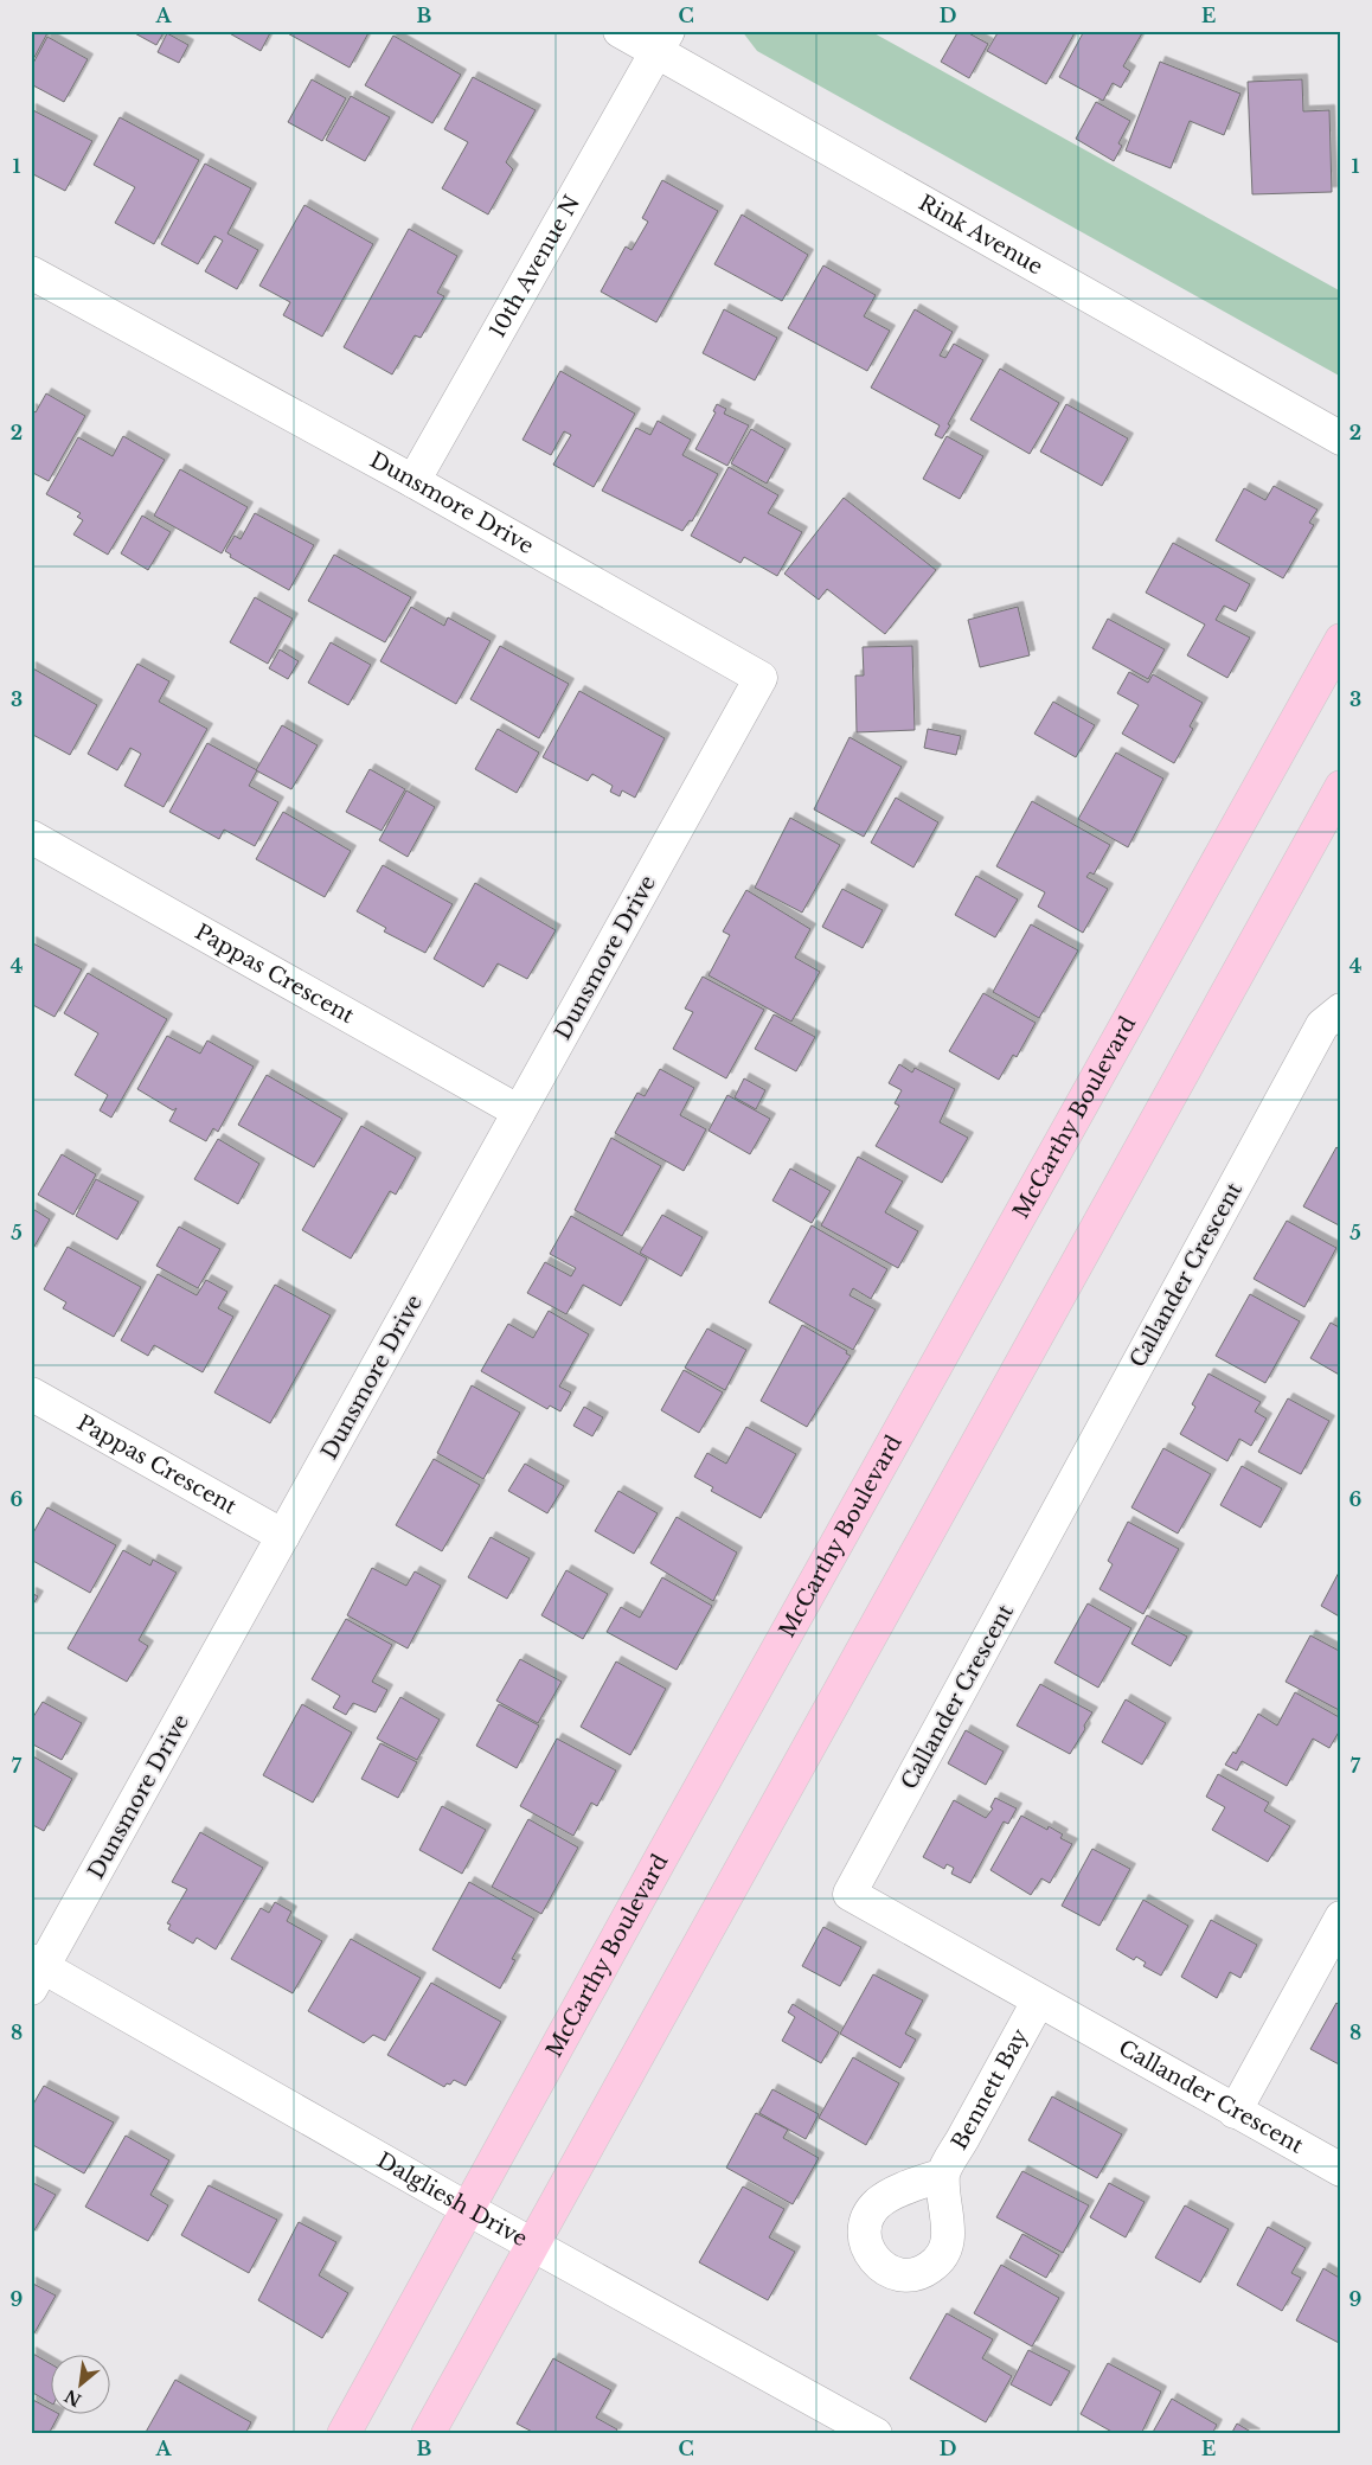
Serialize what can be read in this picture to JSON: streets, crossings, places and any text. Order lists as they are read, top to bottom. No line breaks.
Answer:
{"streets":{"main road":["McCarthy Boulevard"],"street":["Rink Avenue","10th Avenue N","Dunsmore Drive","Pappas Crescent","Callander Crescent","Bennett Bay","Dalgliesh Drive"]},"crossings":[["Rink Avenue","10th Avenue N"],["10th Avenue N","Dunsmore Drive"],["Dunsmore Drive","Pappas Crescent"],["Dunsmore Drive","Dalgliesh Drive"],["McCarthy Boulevard","Dalgliesh Drive"],["Callander Crescent","Bennett Bay"]],"north":"bottom left","grid":{"columns":["A","B","C","D","E"],"rows":["1","2","3","4","5","6","7","8","9"]}}
